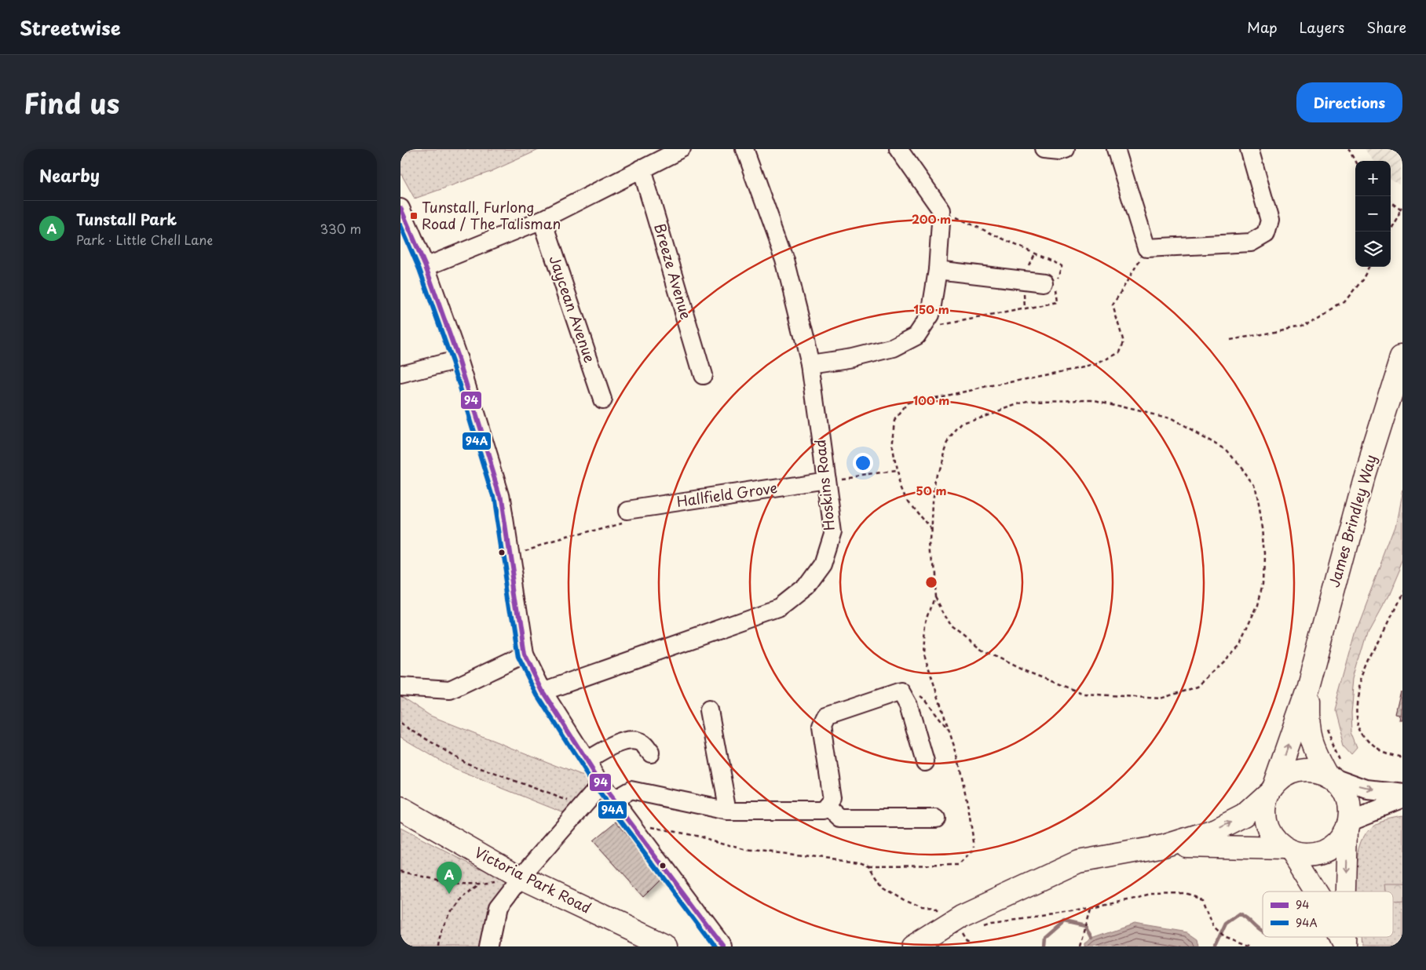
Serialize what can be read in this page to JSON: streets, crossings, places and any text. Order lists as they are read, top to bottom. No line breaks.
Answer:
{"streets":{"main road":["James Brindley Way","Victoria Park Road"],"street":["Breeze Avenue","Jaycean Avenue","Hoskins Road","Hallfield Grove"]},"crossings":[["Hoskins Road","Hallfield Grove"]],"places":{"transit":["Tunstall, Furlong Road / The Talisman"]},"lines":["transit line 94","transit line 94A"],"legend":["94","94A"],"page":{"header":"Streetwise","nav":["Map","Layers","Share"],"title":"Find us","buttons":"Directions","heading":"Nearby","map_buttons":["+","−"],"list":[{"mark":"A","name":"Tunstall Park","note":"Park · Little Chell Lane","value":"330 m"}],"pins":"A"},"rings":["200 m","150 m","100 m","50 m"]}
